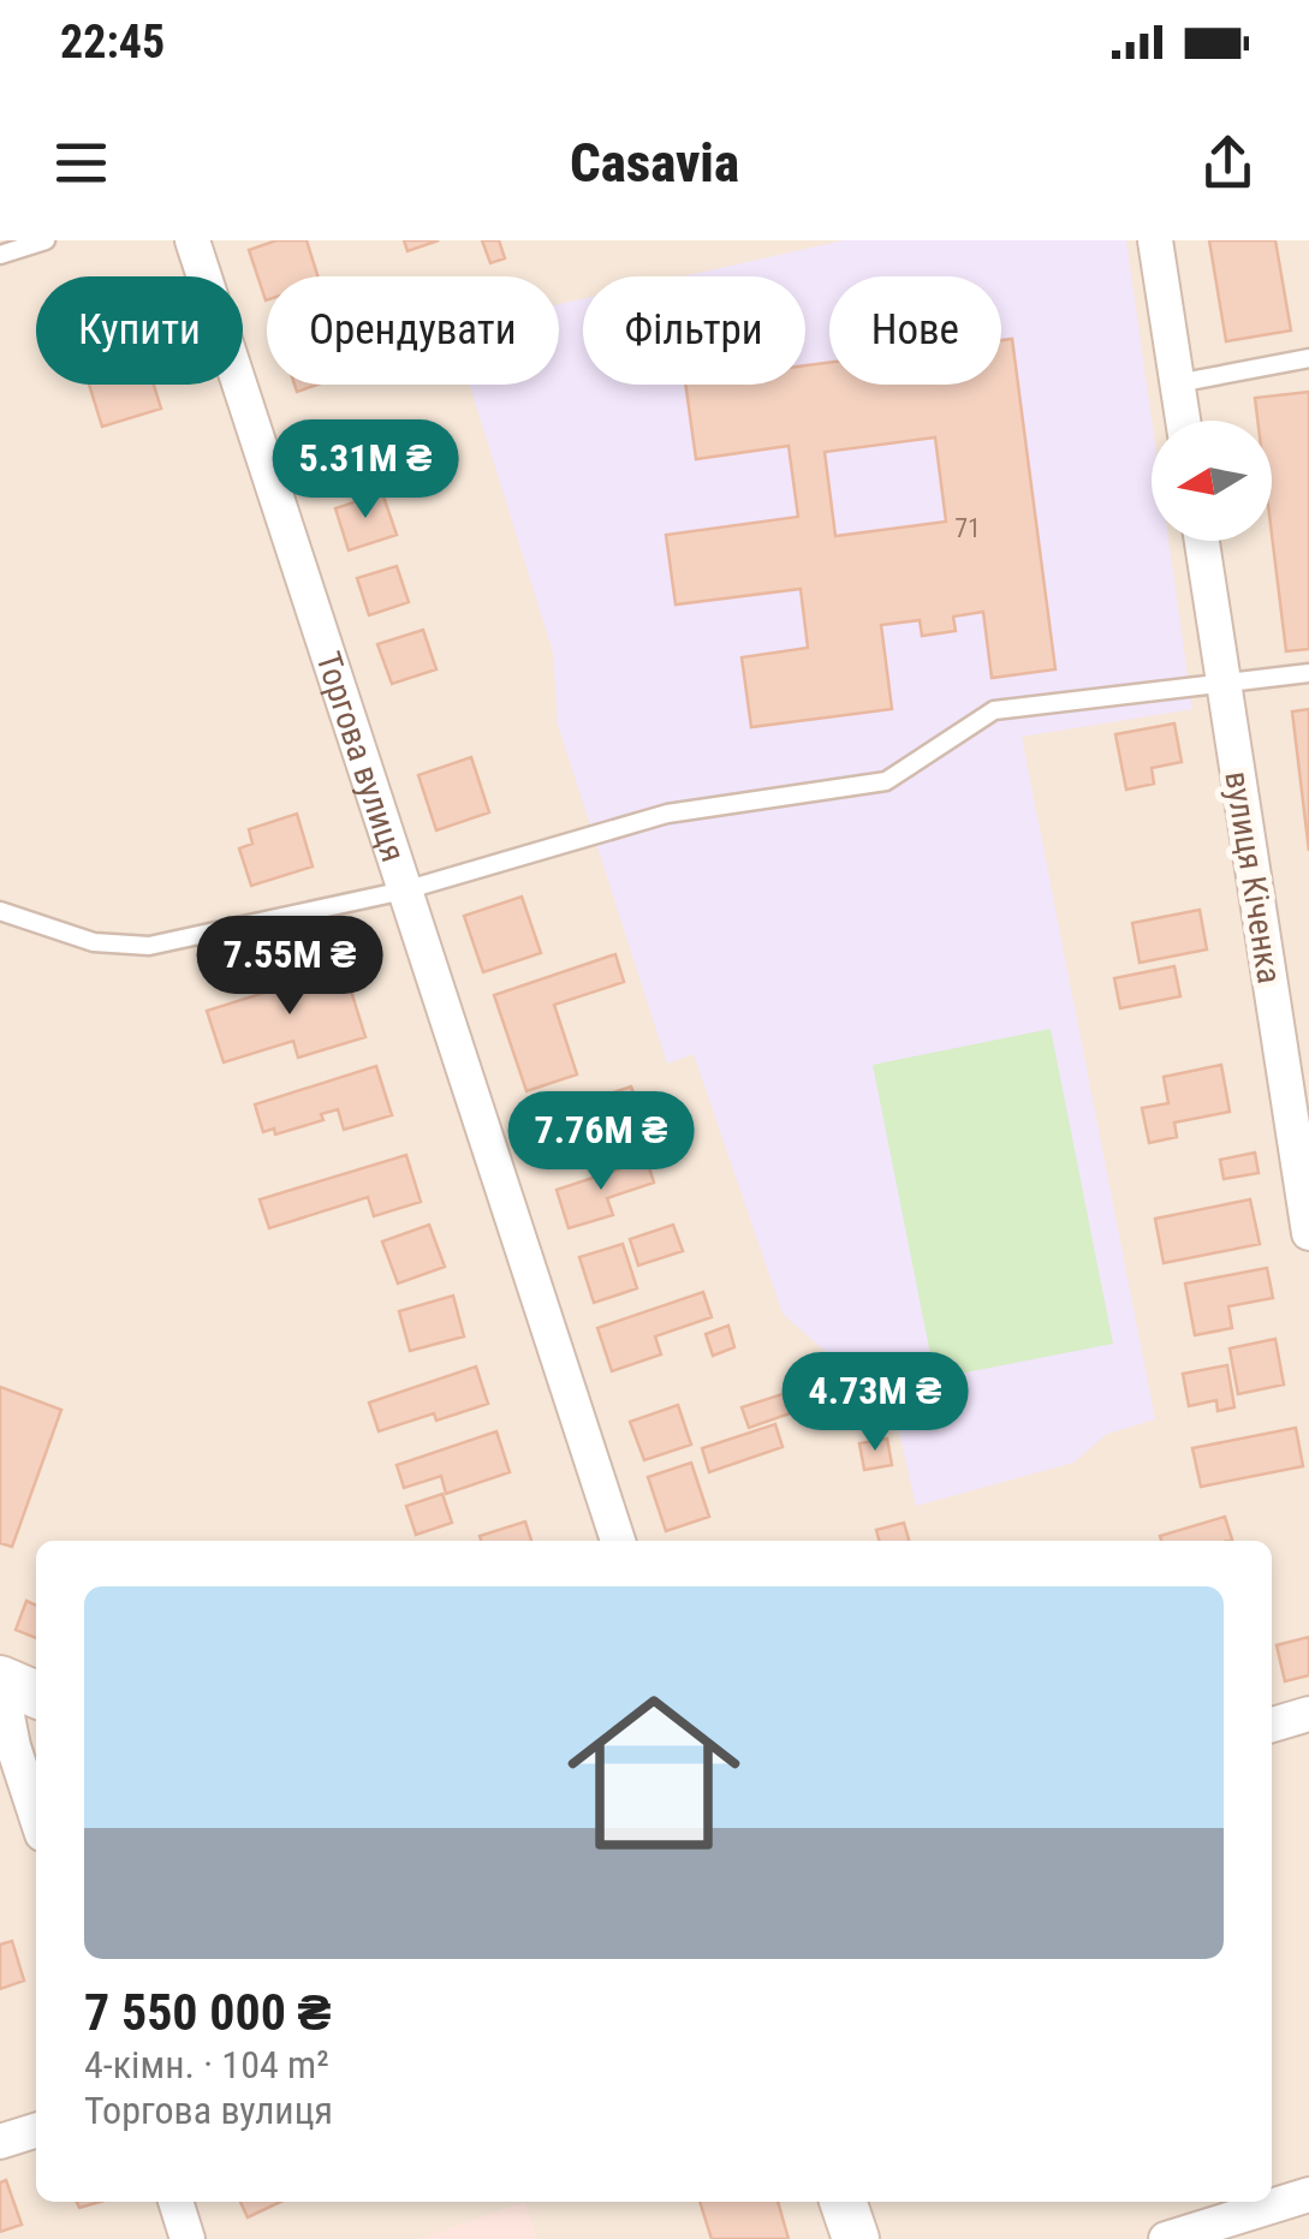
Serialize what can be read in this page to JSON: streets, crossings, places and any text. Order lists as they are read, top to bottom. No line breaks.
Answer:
{"streets":{"street":["Торгова вулиця","вулиця Кіченка"]},"house_numbers":["71"],"north":"left","page":{"status":"22:45","header":"Casavia","chip":["Купити","Орендувати","Фільтри","Нове"],"price":["5.31M ₴","7.55M ₴","7.76M ₴","4.73M ₴"],"list":[{"name":"7 550 000 ₴","note":"4-кімн. · 104 m² · Торгова вулиця"}]}}
